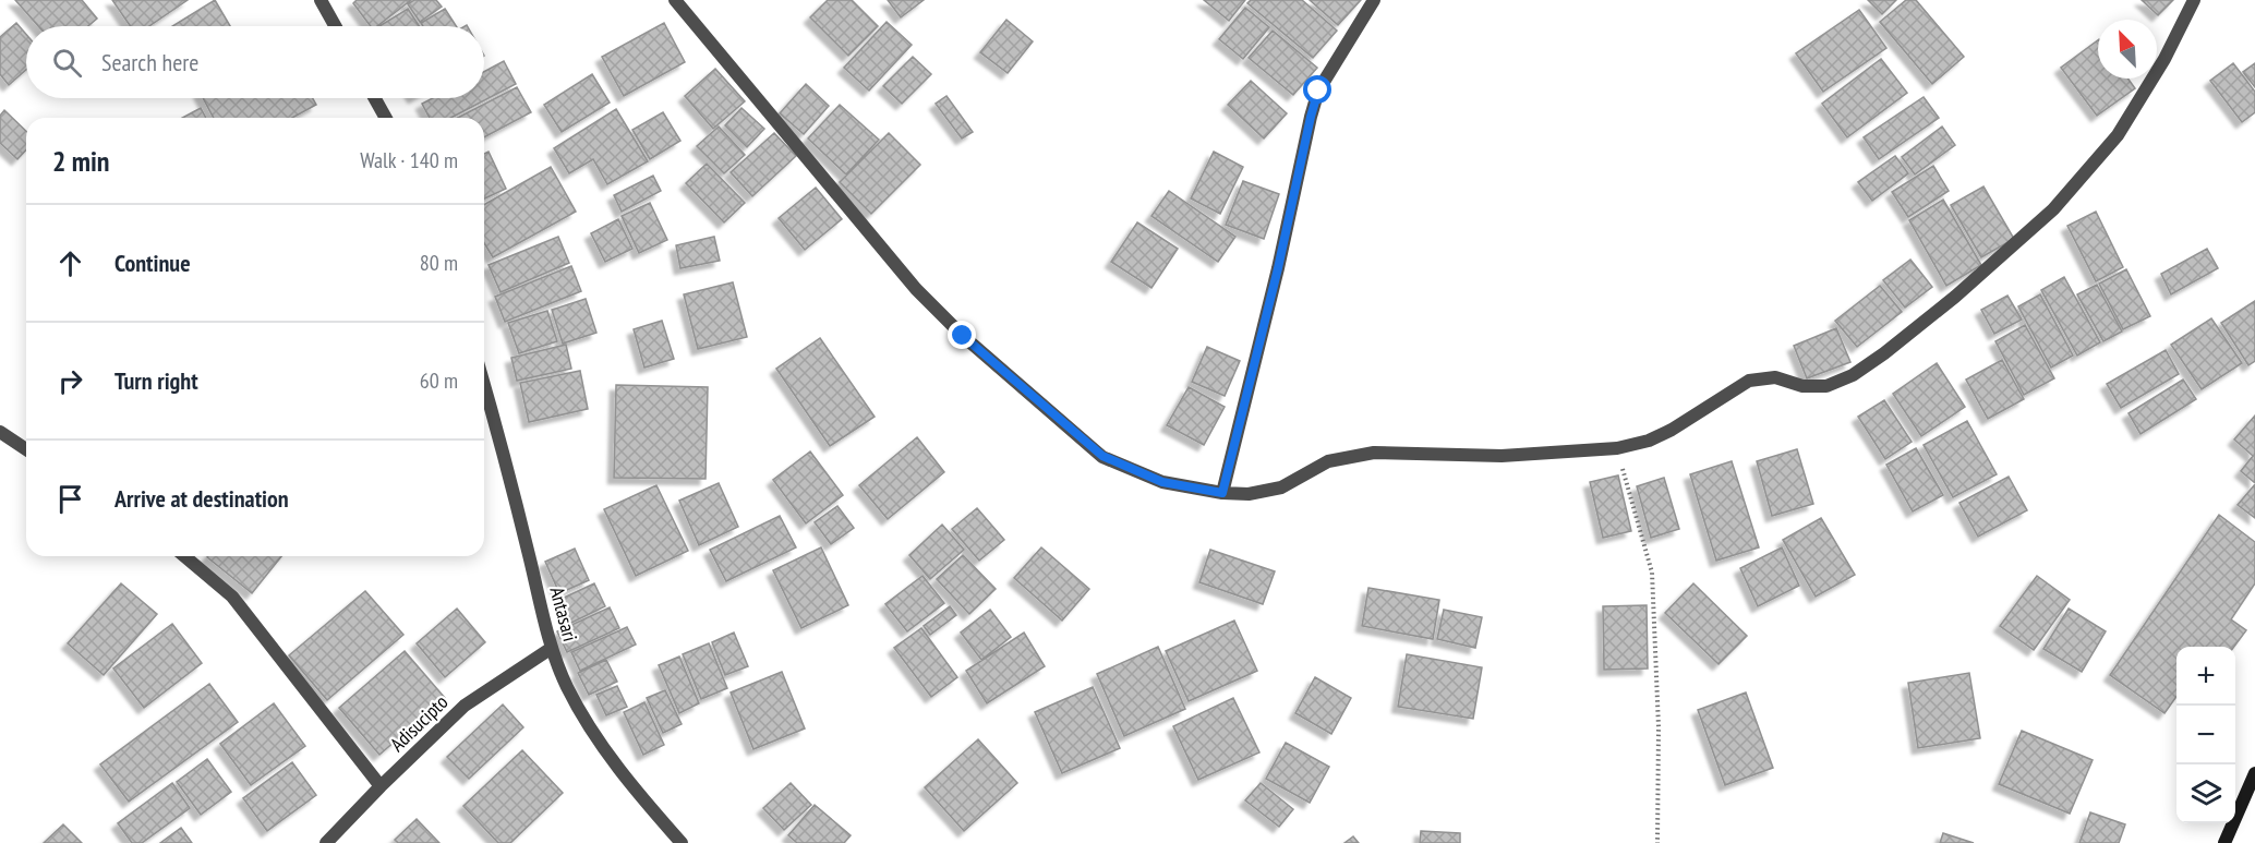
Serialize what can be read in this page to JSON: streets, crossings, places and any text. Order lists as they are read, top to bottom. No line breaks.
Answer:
{"streets":{"street":["Antasari","Adisucipto"]},"crossings":[["Antasari","Adisucipto"]],"north":"top left","page":{"search":"Search here","heading":["2 min","Walk · 140 m"],"list":[["Continue","80 m"],["Turn right","60 m"],"Arrive at destination"],"map_buttons":["+","−"]}}
